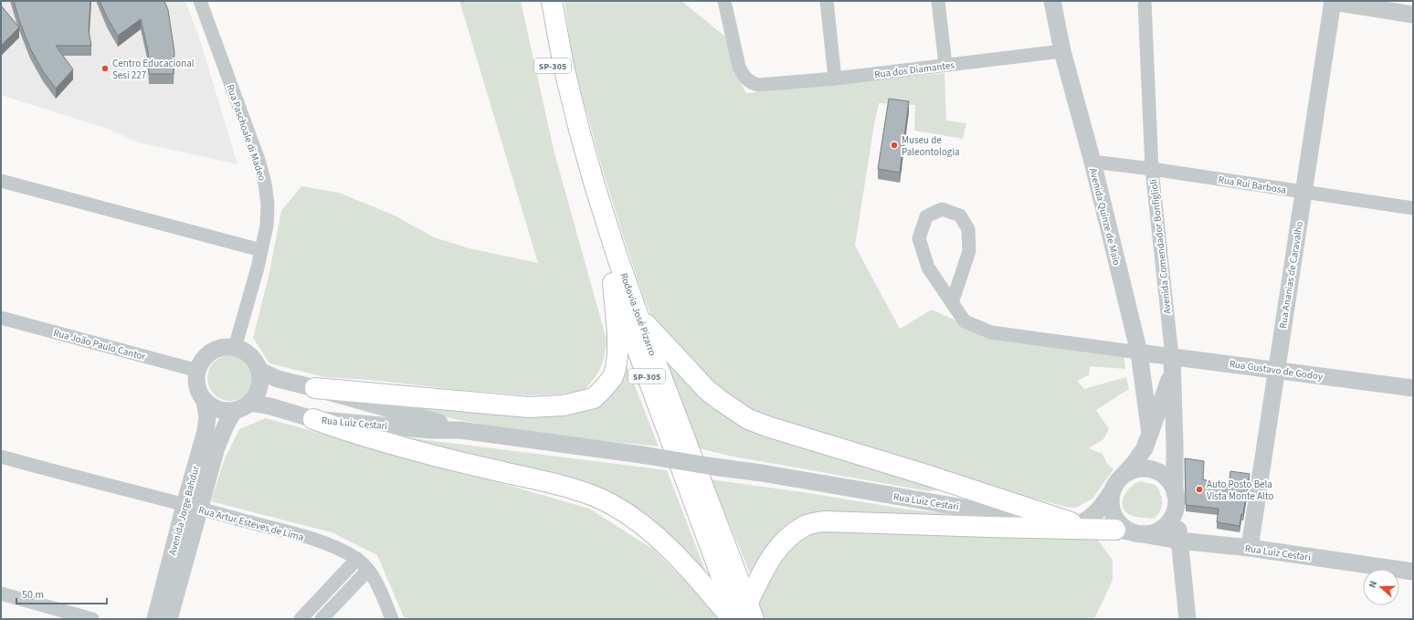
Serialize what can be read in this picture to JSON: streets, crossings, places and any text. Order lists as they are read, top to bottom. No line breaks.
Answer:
{"streets":{"main road":["SP-305","Rodovia José Pizarro"],"street":["Rua dos Diamantes","Rua Paschoale di Madeo","Rua Rui Barbosa","Avenida Quinze de Maio","Avenida Comendador Bonfiglioli","Rua Ananias de Caravalho","Rua João Paulo Cantor","Rua Gustavo de Godoy","Rua Luiz Cestari","Avenida Jorge Bahdur","Rua Artur Esteves de Lima"]},"crossings":[["Rua dos Diamantes","Avenida Quinze de Maio"],["Rua Paschoale di Madeo","Rua João Paulo Cantor"],["Rua Paschoale di Madeo","Rua Luiz Cestari"],["Rua Paschoale di Madeo","Avenida Jorge Bahdur"],["Rua Rui Barbosa","Avenida Quinze de Maio"],["Rua Rui Barbosa","Avenida Comendador Bonfiglioli"],["Rua Rui Barbosa","Rua Ananias de Caravalho"],["Avenida Quinze de Maio","Rua Gustavo de Godoy"],["Avenida Comendador Bonfiglioli","Rua Gustavo de Godoy"],["Avenida Comendador Bonfiglioli","Rua Luiz Cestari"],["Rua Ananias de Caravalho","Rua Gustavo de Godoy"],["Rua Ananias de Caravalho","Rua Luiz Cestari"],["Rua João Paulo Cantor","Rua Luiz Cestari"],["Rua João Paulo Cantor","Avenida Jorge Bahdur"],["Rua Luiz Cestari","Avenida Jorge Bahdur"],["Avenida Jorge Bahdur","Rua Artur Esteves de Lima"]],"places":["Centro Educacional Sesi 227","Museu de Paleontologia","Auto Posto Bela Vista Monte Alto"],"scale_bar":"50 m","north":"left"}
